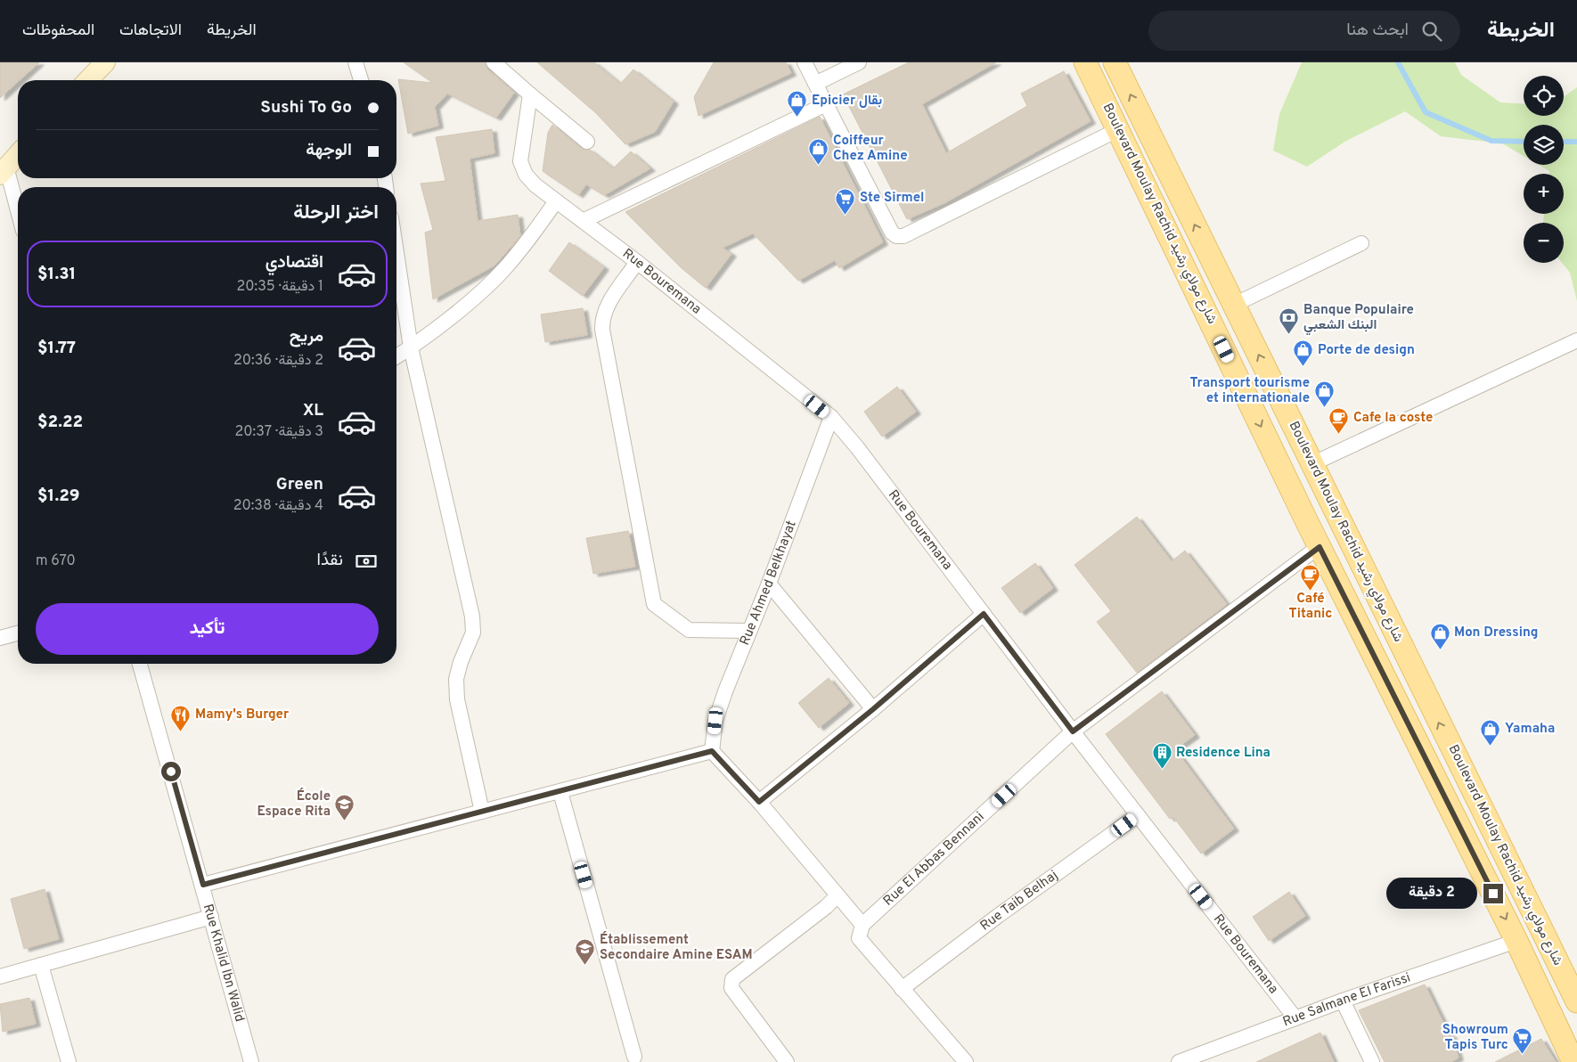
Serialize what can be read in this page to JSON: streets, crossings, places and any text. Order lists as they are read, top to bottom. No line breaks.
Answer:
{"streets":{"main road":["Boulevard Moulay Rachid شارع مولاي رشيد"],"street":["Rue Bouremana","Rue Ahmed Belkhayat","Rue El Abbas Bennani","Rue Taib Belhaj","Rue Khalid Ibn Walid","Rue Salmane El Farissi"]},"crossings":[["Boulevard Moulay Rachid شارع مولاي رشيد","Rue El Abbas Bennani"],["Boulevard Moulay Rachid شارع مولاي رشيد","Rue Salmane El Farissi"],["Rue Bouremana","Rue Ahmed Belkhayat"],["Rue Bouremana","Rue El Abbas Bennani"],["Rue Bouremana","Rue Taib Belhaj"],["Rue Bouremana","Rue Salmane El Farissi"]],"places":{"shop":["Epicier بقال","Coiffeur Chez Amine","Porte de design","Transport tourisme et internationale","Mon Dressing","Yamaha"],"supermarket":["Ste Sirmel","Showroum Tapis Turc"],"bank":["Banque Populaire البنك الشعبي"],"cafe":["Cafe la coste","Café Titanic"],"restaurant":["Mamy's Burger"],"building":["Residence Lina"],"school or university":["École Espace Rita","Établissement Secondaire Amine ESAM"]},"page":{"header":"الخريطة","search":"ابحث هنا","nav":["الخريطة","الاتجاهات","المحفوظات"],"map_buttons":["+","−"],"banner":["Sushi To Go","الوجهة"],"heading":"اختر الرحلة","list":[{"name":"اقتصادي","note":"1 دقيقة · 20:35","value":"$1.31"},{"name":"مريح","note":"2 دقيقة · 20:36","value":"$1.77"},{"name":"XL","note":"3 دقيقة · 20:37","value":"$2.22"},{"name":"Green","note":"4 دقيقة · 20:38","value":"$1.29"}],"pay":["نقدًا","670 m"],"buttons":"تأكيد","bubble":"2 دقيقة"}}
